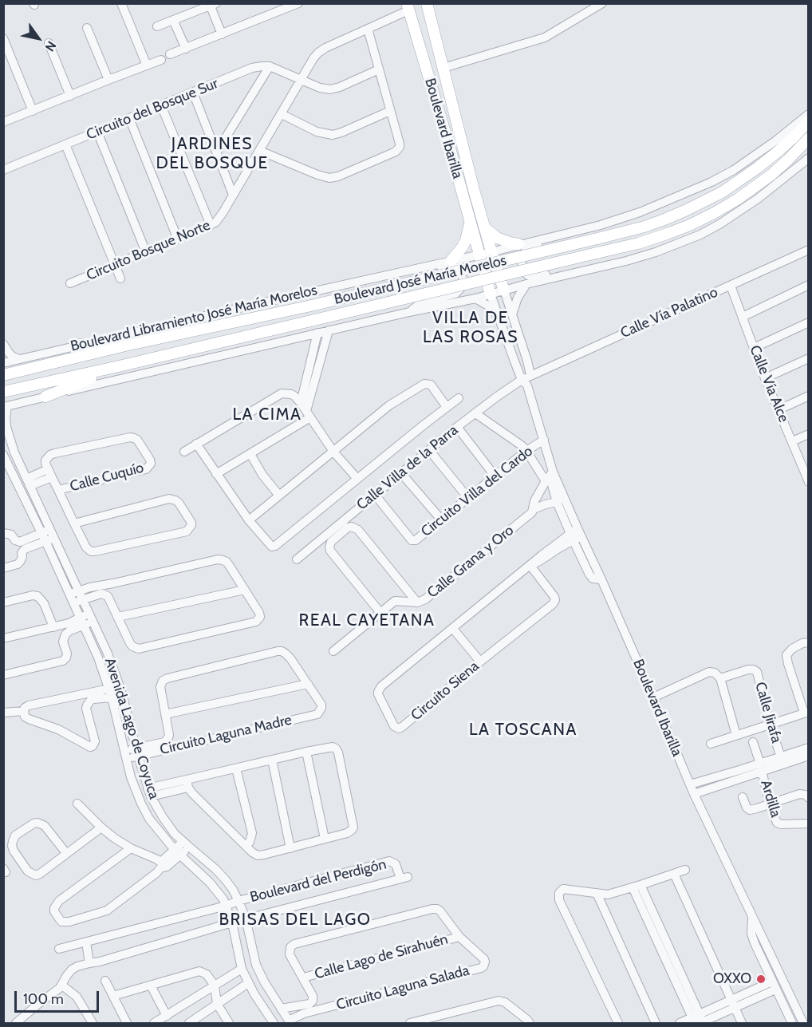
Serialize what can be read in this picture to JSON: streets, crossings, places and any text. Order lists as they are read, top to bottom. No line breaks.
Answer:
{"streets":{"main road":["Boulevard Ibarilla","Boulevard José María Morelos"],"street":["Circuito del Bosque Sur","Circuito Bosque Norte","Calle Vía Palatino","Boulevard Libramiento José María Morelos","Calle Vía Alce","Calle Villa de la Parra","Calle Cuquío","Circuito Villa del Cardo","Calle Grana y Oro","Circuito Siena","Calle Jirafa","Avenida Lago de Coyuca","Circuito Laguna Madre","Ardilla","Boulevard del Perdigón","Calle Lago de Sirahuén","Circuito Laguna Salada"]},"crossings":[["Boulevard Ibarilla","Circuito Bosque Norte"],["Boulevard Ibarilla","Boulevard José María Morelos"],["Boulevard Ibarilla","Boulevard Libramiento José María Morelos"],["Boulevard Ibarilla","Calle Grana y Oro"],["Boulevard Ibarilla","Circuito Siena"],["Calle Vía Palatino","Calle Vía Alce"],["Calle Vía Palatino","Calle Villa de la Parra"],["Calle Villa de la Parra","Circuito Villa del Cardo"],["Avenida Lago de Coyuca","Circuito Laguna Madre"],["Avenida Lago de Coyuca","Boulevard del Perdigón"],["Avenida Lago de Coyuca","Circuito Laguna Salada"],["Calle Lago de Sirahuén","Circuito Laguna Salada"]],"districts":["JARDINES DEL BOSQUE","VILLA DE LAS ROSAS","LA CIMA","REAL CAYETANA","LA TOSCANA","BRISAS DEL LAGO"],"places":["OXXO"],"scale_bar":"100 m","north":"bottom right"}
